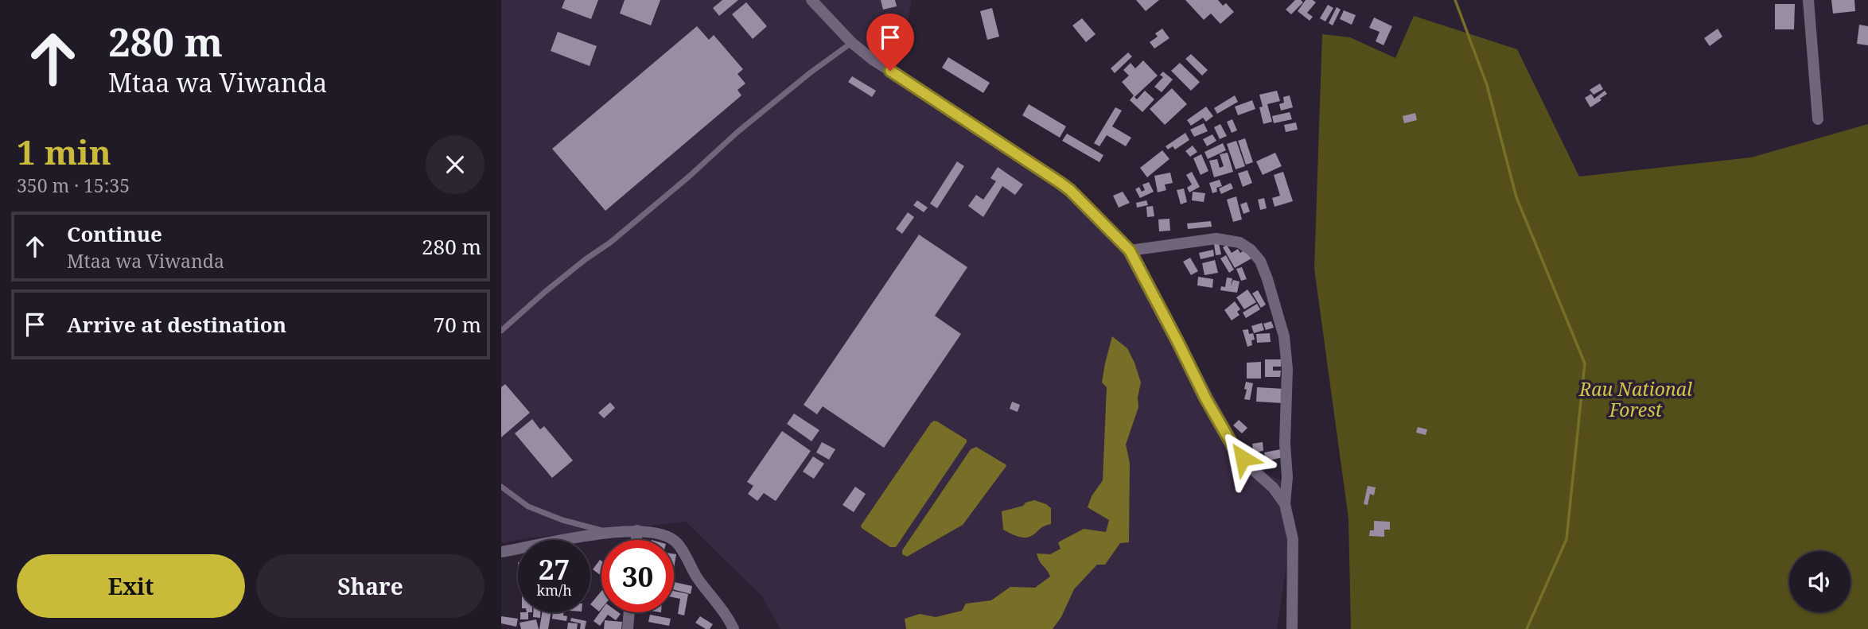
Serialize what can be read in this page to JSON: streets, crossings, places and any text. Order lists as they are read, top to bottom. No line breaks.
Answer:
{"parks":["Rau National Forest"],"page":{"turn":["280 m","Mtaa wa Viwanda"],"heading":["1 min","350 m · 15:35"],"list":[{"name":"Continue","note":"Mtaa wa Viwanda","value":"280 m"},{"name":"Arrive at destination","value":"70 m"}],"speed":"27 km/h","limit":"30","buttons":["Exit","Share"]}}
